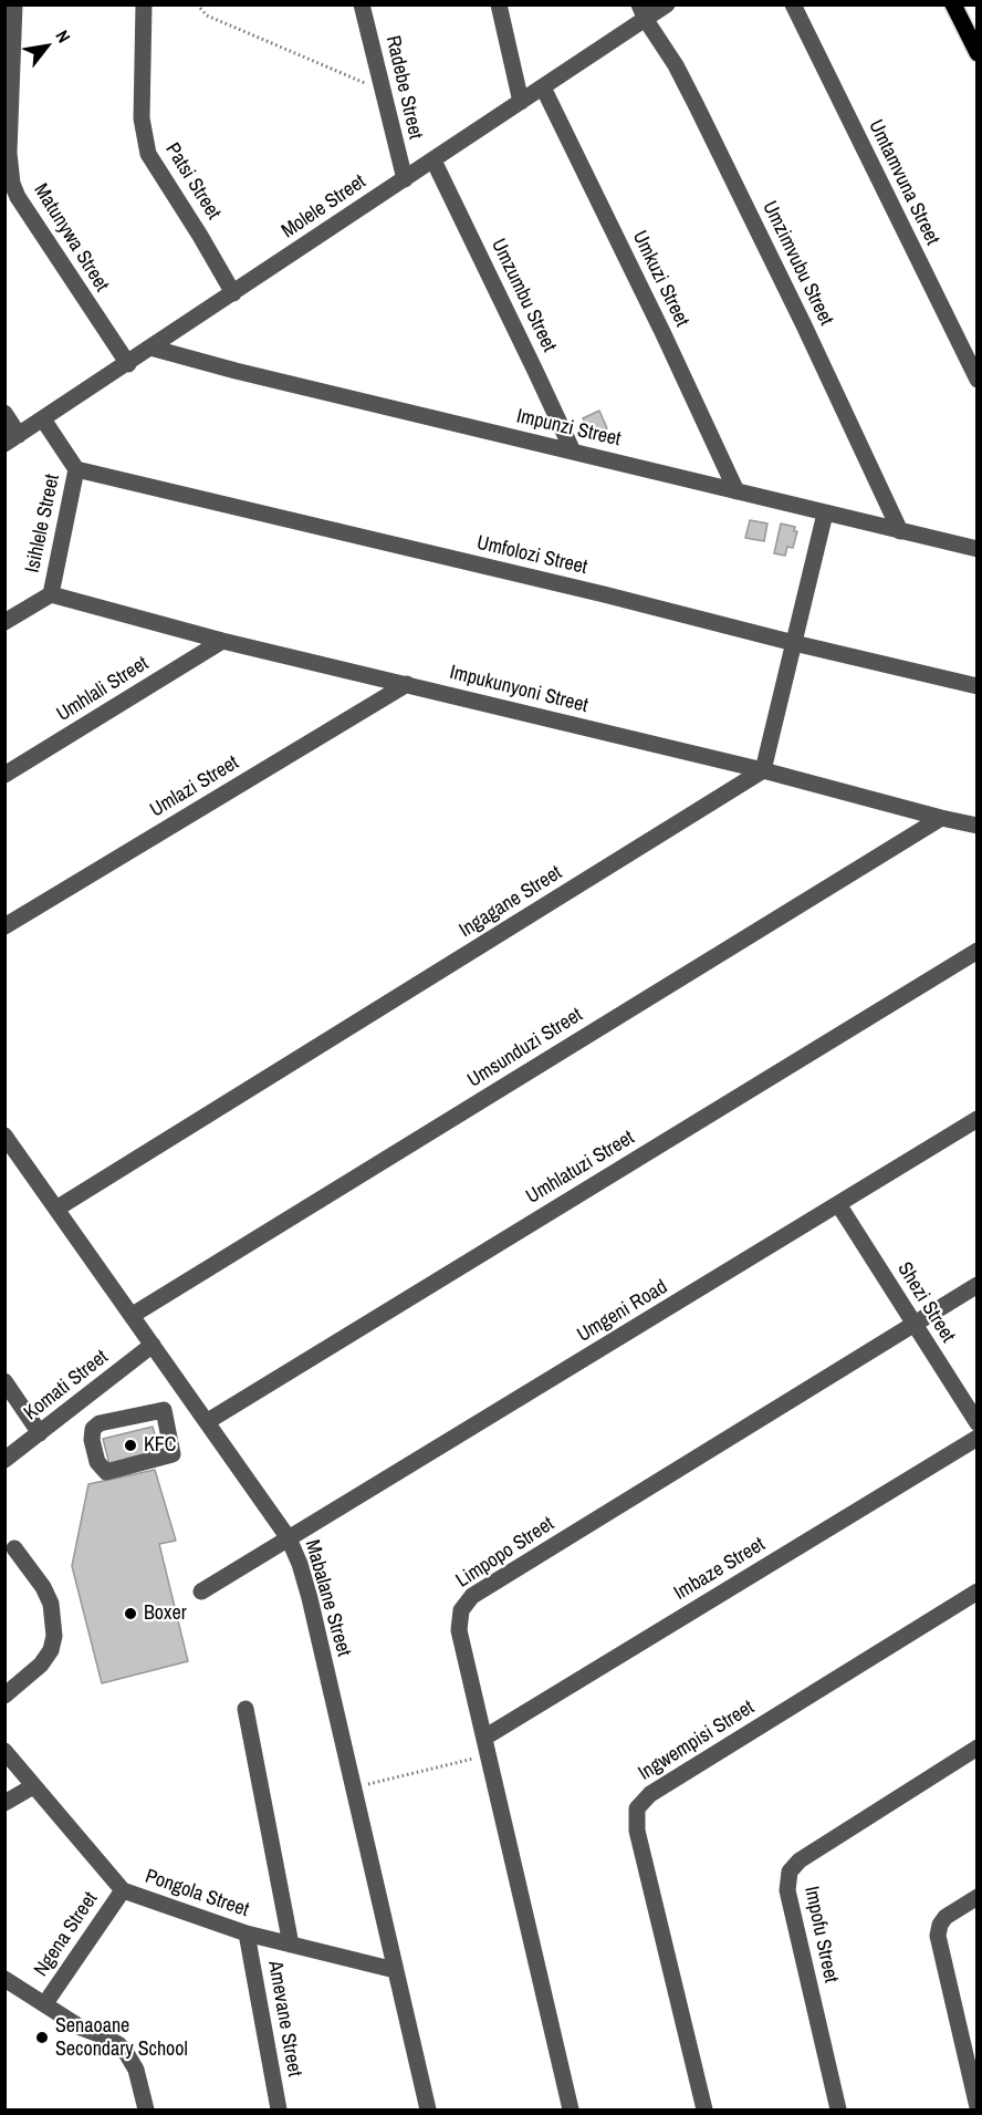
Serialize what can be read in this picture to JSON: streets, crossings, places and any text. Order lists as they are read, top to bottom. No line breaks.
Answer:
{"streets":{"street":["Radebe Street","Patsi Street","Umtamvuna Street","Molele Street","Matunywa Street","Umzimvubu Street","Umkuzi Street","Umzumbu Street","Impunzi Street","Isihlele Street","Umfolozi Street","Umhlali Street","Impukunyoni Street","Umlazi Street","Ingagane Street","Umsunduzi Street","Umhlatuzi Street","Shezi Street","Umgeni Road","Komati Street","Limpopo Street","Imbaze Street","Mabalane Street","Ingwempisi Street","Pongola Street","Ngena Street","Impofu Street","Amevane Street"]},"crossings":[["Radebe Street","Molele Street"],["Patsi Street","Molele Street"],["Molele Street","Matunywa Street"],["Molele Street","Umzimvubu Street"],["Molele Street","Umkuzi Street"],["Molele Street","Umzumbu Street"],["Molele Street","Impunzi Street"],["Molele Street","Isihlele Street"],["Umzimvubu Street","Impunzi Street"],["Umkuzi Street","Impunzi Street"],["Umzumbu Street","Impunzi Street"],["Isihlele Street","Umfolozi Street"],["Isihlele Street","Impukunyoni Street"],["Umhlali Street","Impukunyoni Street"],["Impukunyoni Street","Umlazi Street"],["Impukunyoni Street","Ingagane Street"],["Impukunyoni Street","Umsunduzi Street"],["Ingagane Street","Mabalane Street"],["Umsunduzi Street","Mabalane Street"],["Umhlatuzi Street","Mabalane Street"],["Shezi Street","Umgeni Road"],["Shezi Street","Limpopo Street"],["Umgeni Road","Mabalane Street"],["Komati Street","Mabalane Street"],["Limpopo Street","Imbaze Street"],["Mabalane Street","Pongola Street"],["Pongola Street","Ngena Street"],["Pongola Street","Amevane Street"]],"places":["KFC","Boxer","Senaoane Secondary School"],"north":"top right"}
